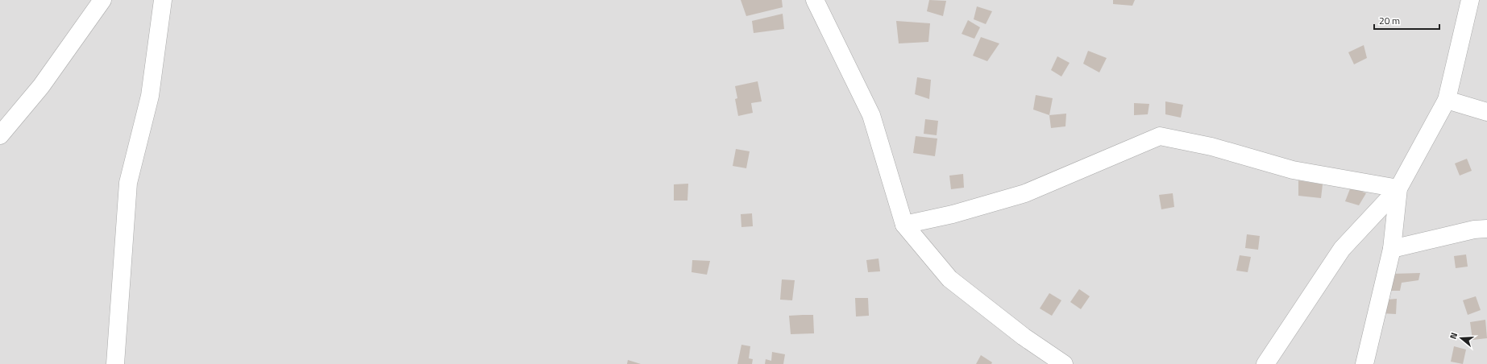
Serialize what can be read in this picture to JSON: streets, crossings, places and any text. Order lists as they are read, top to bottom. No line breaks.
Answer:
{"scale_bar":"20 m","north":"left"}
